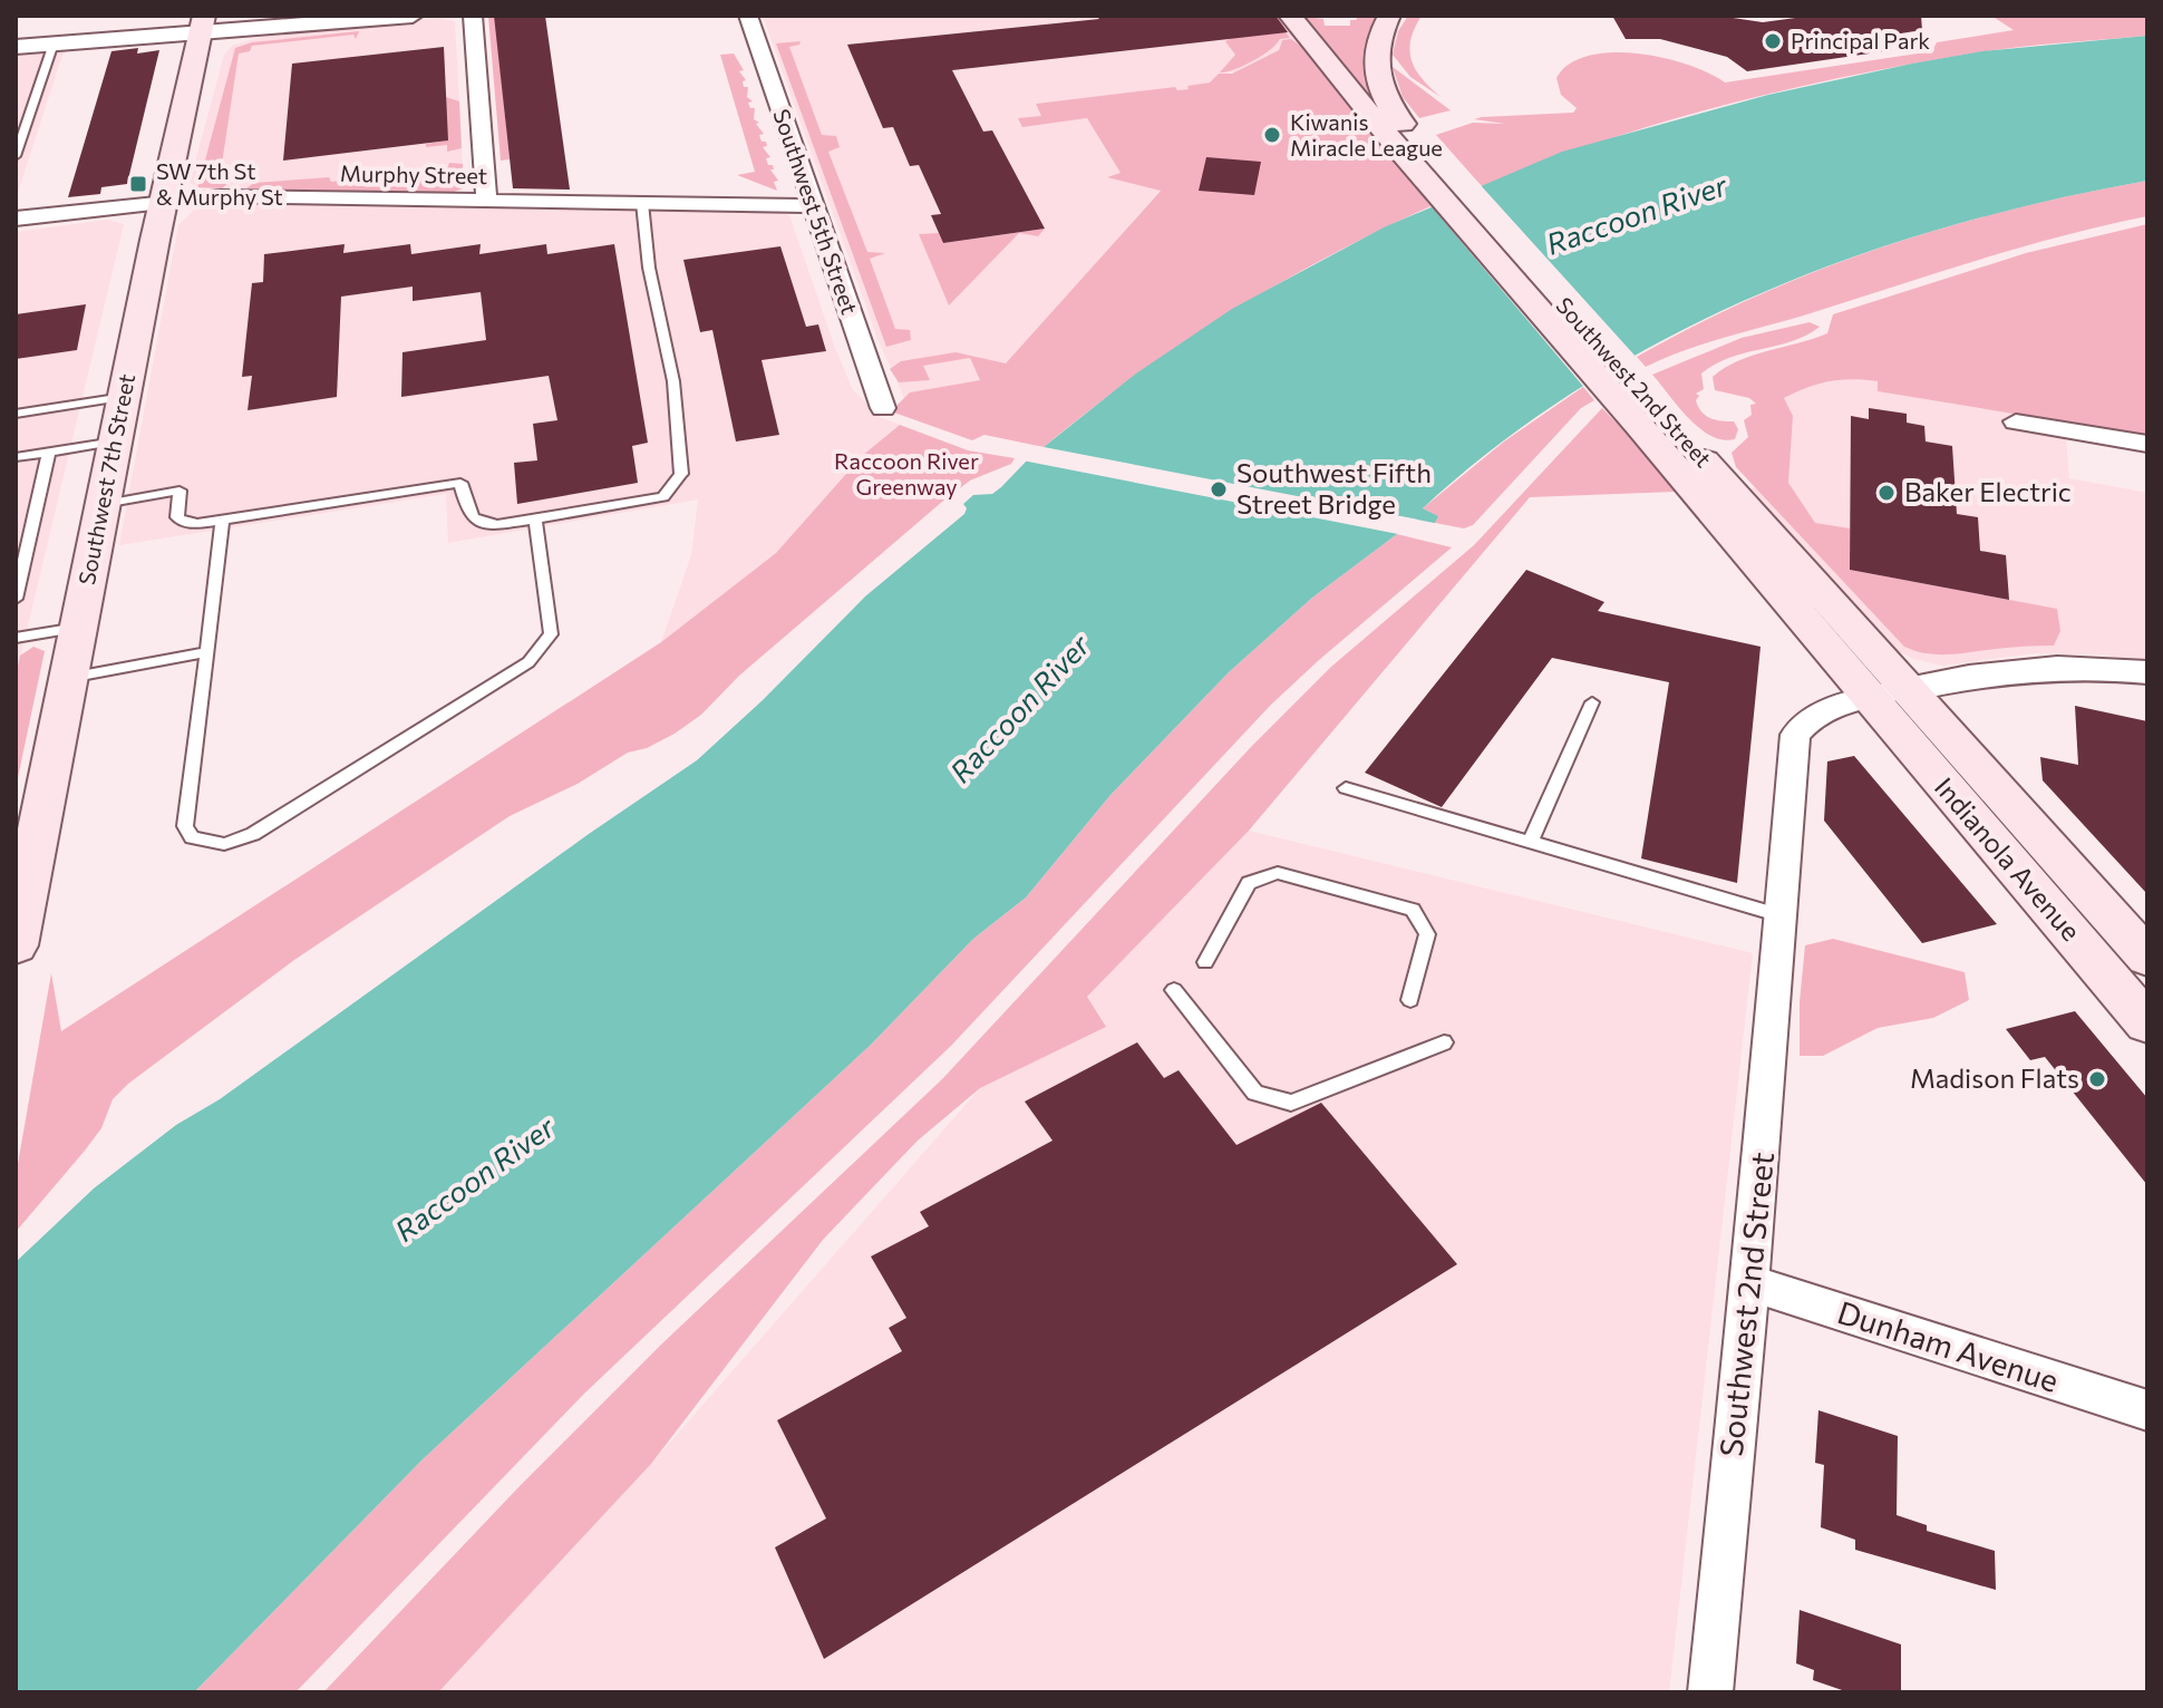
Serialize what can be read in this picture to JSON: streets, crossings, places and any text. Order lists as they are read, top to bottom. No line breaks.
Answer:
{"streets":{"main road":["Southwest 2nd Street","Southwest 7th Street","Indianola Avenue"],"street":["Murphy Street","Southwest 5th Street","Dunham Avenue"]},"crossings":[["Murphy Street","Southwest 5th Street"],["Murphy Street","Southwest 7th Street"],["Southwest 2nd Street","Indianola Avenue"],["Southwest 2nd Street","Dunham Avenue"]],"water":["Raccoon River"],"parks":["Raccoon River Greenway"],"places":{"other":["Principal Park","Kiwanis Miracle League","Southwest Fifth Street Bridge","Baker Electric","Madison Flats"],"transit":["SW 7th St & Murphy St"]}}
